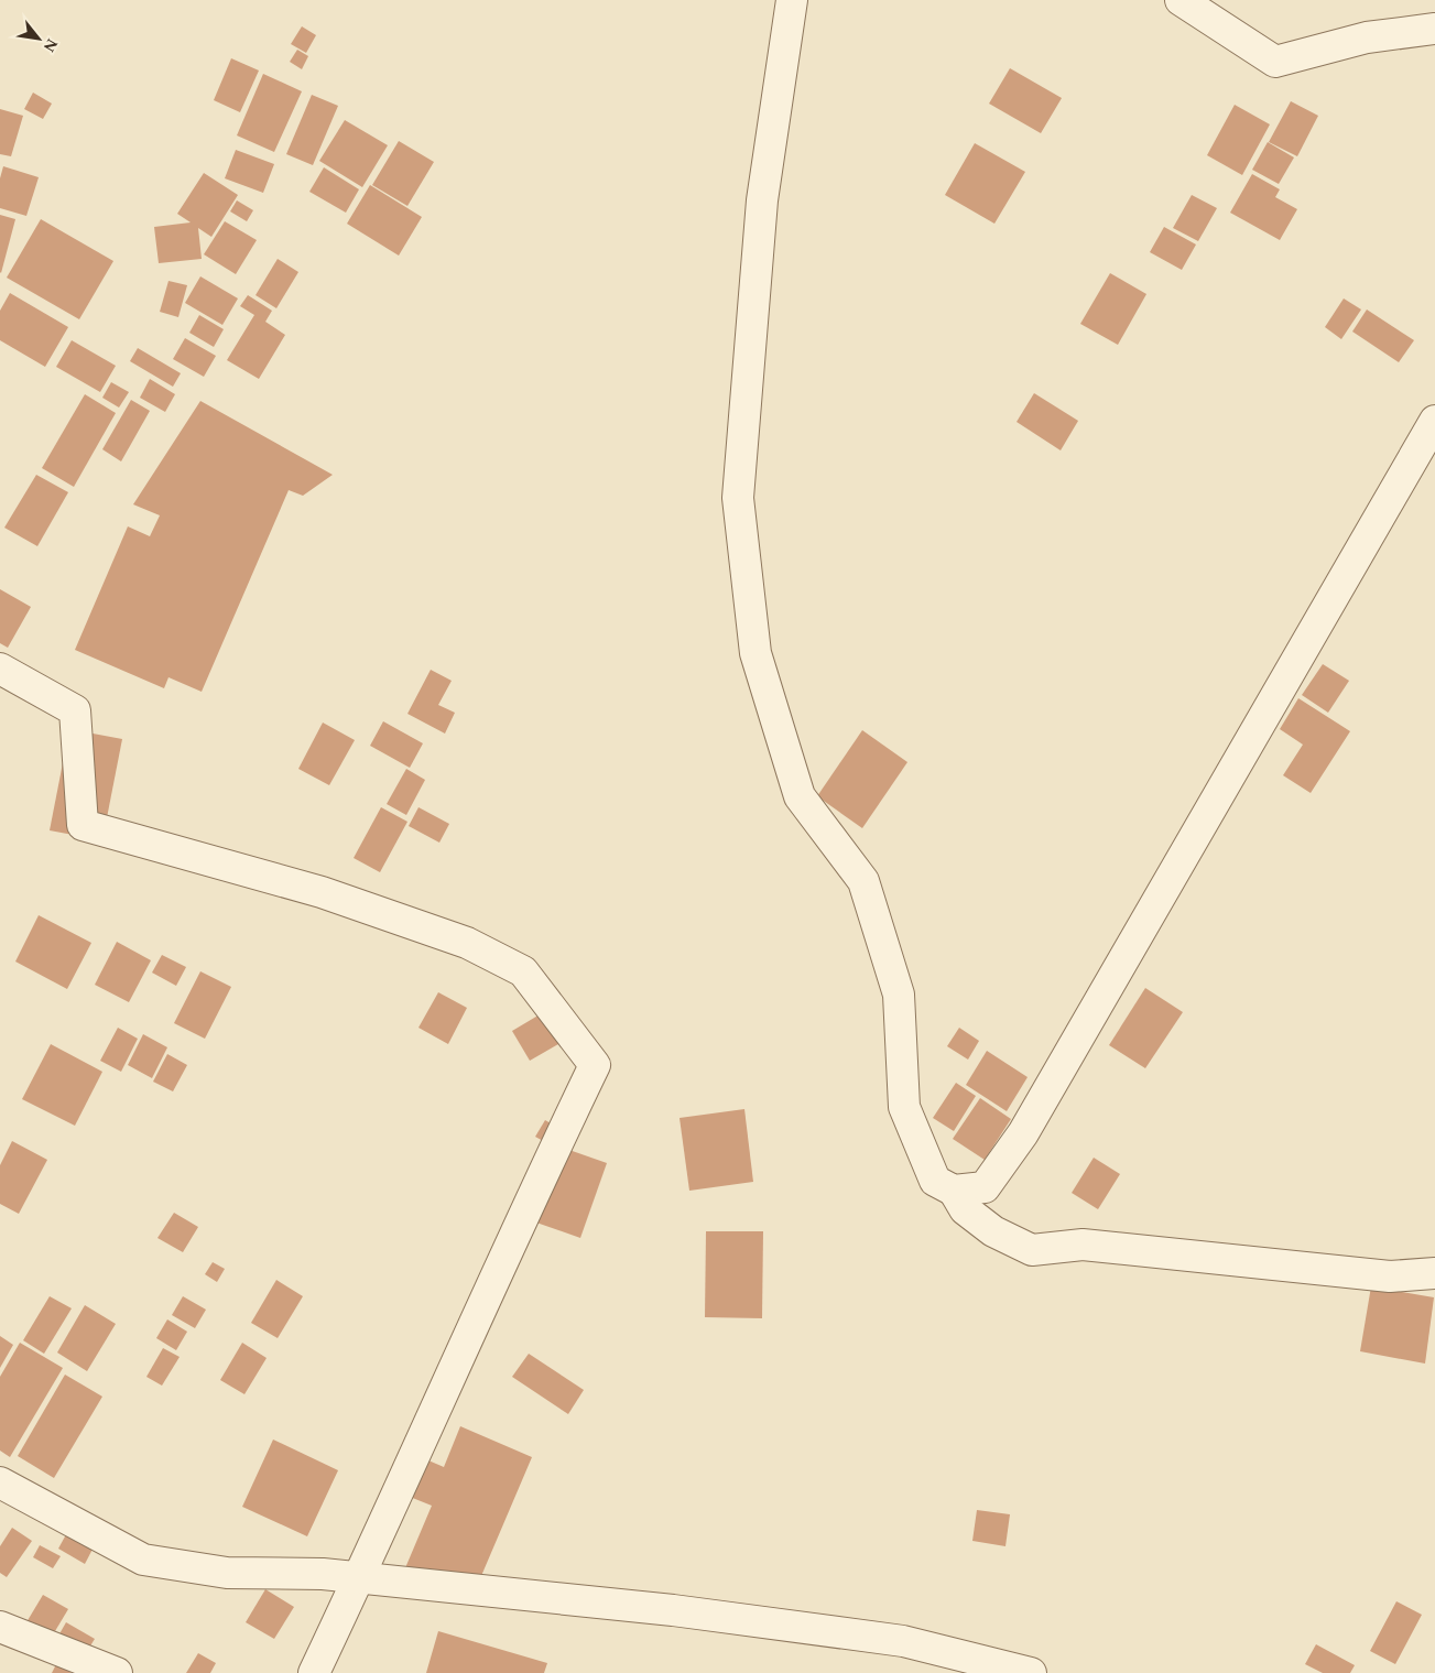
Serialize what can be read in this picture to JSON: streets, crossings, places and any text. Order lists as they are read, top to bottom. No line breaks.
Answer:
{"north":"bottom right"}
